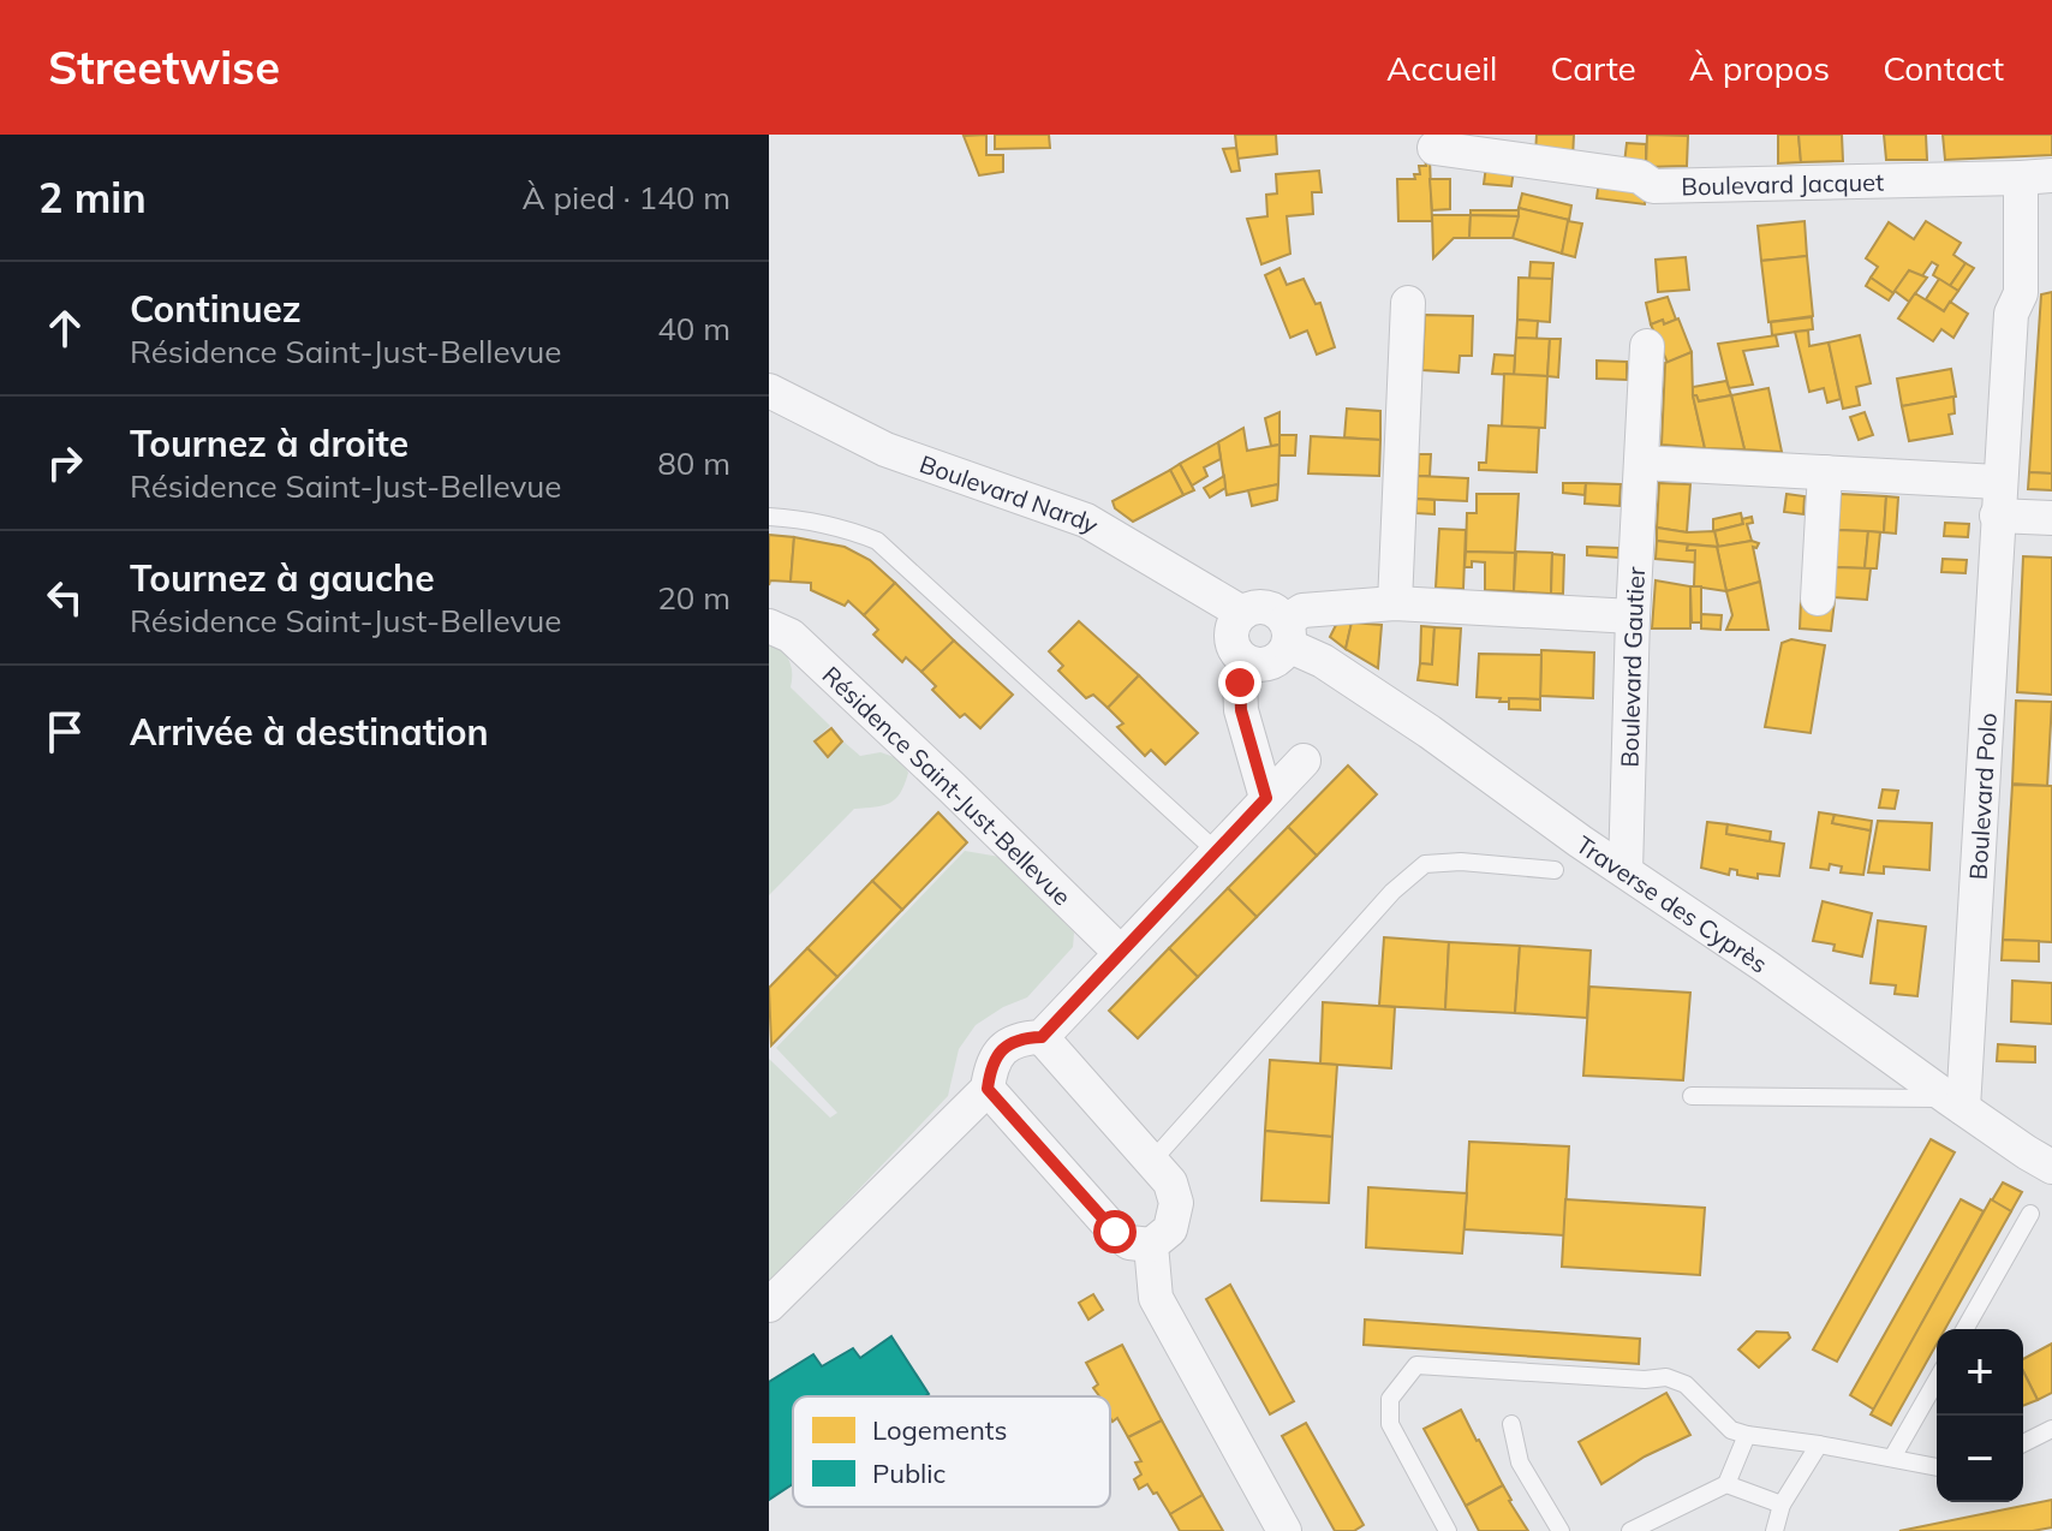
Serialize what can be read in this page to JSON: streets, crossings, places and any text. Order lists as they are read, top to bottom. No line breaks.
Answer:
{"streets":{"street":["Boulevard Jacquet","Boulevard Nardy","Boulevard Gautier","Résidence Saint-Just-Bellevue","Boulevard Polo","Traverse des Cyprès"]},"crossings":[["Boulevard Jacquet","Boulevard Polo"],["Boulevard Nardy","Traverse des Cyprès"],["Boulevard Gautier","Traverse des Cyprès"],["Boulevard Polo","Traverse des Cyprès"]],"legend":["Logements","Public"],"page":{"header":"Streetwise","nav":["Accueil","Carte","À propos","Contact"],"heading":["2 min","À pied · 140 m"],"list":[["Continuez","Résidence Saint-Just-Bellevue","40 m"],["Tournez à droite","Résidence Saint-Just-Bellevue","80 m"],["Tournez à gauche","Résidence Saint-Just-Bellevue","20 m"],"Arrivée à destination"],"map_buttons":["+","−"]}}
